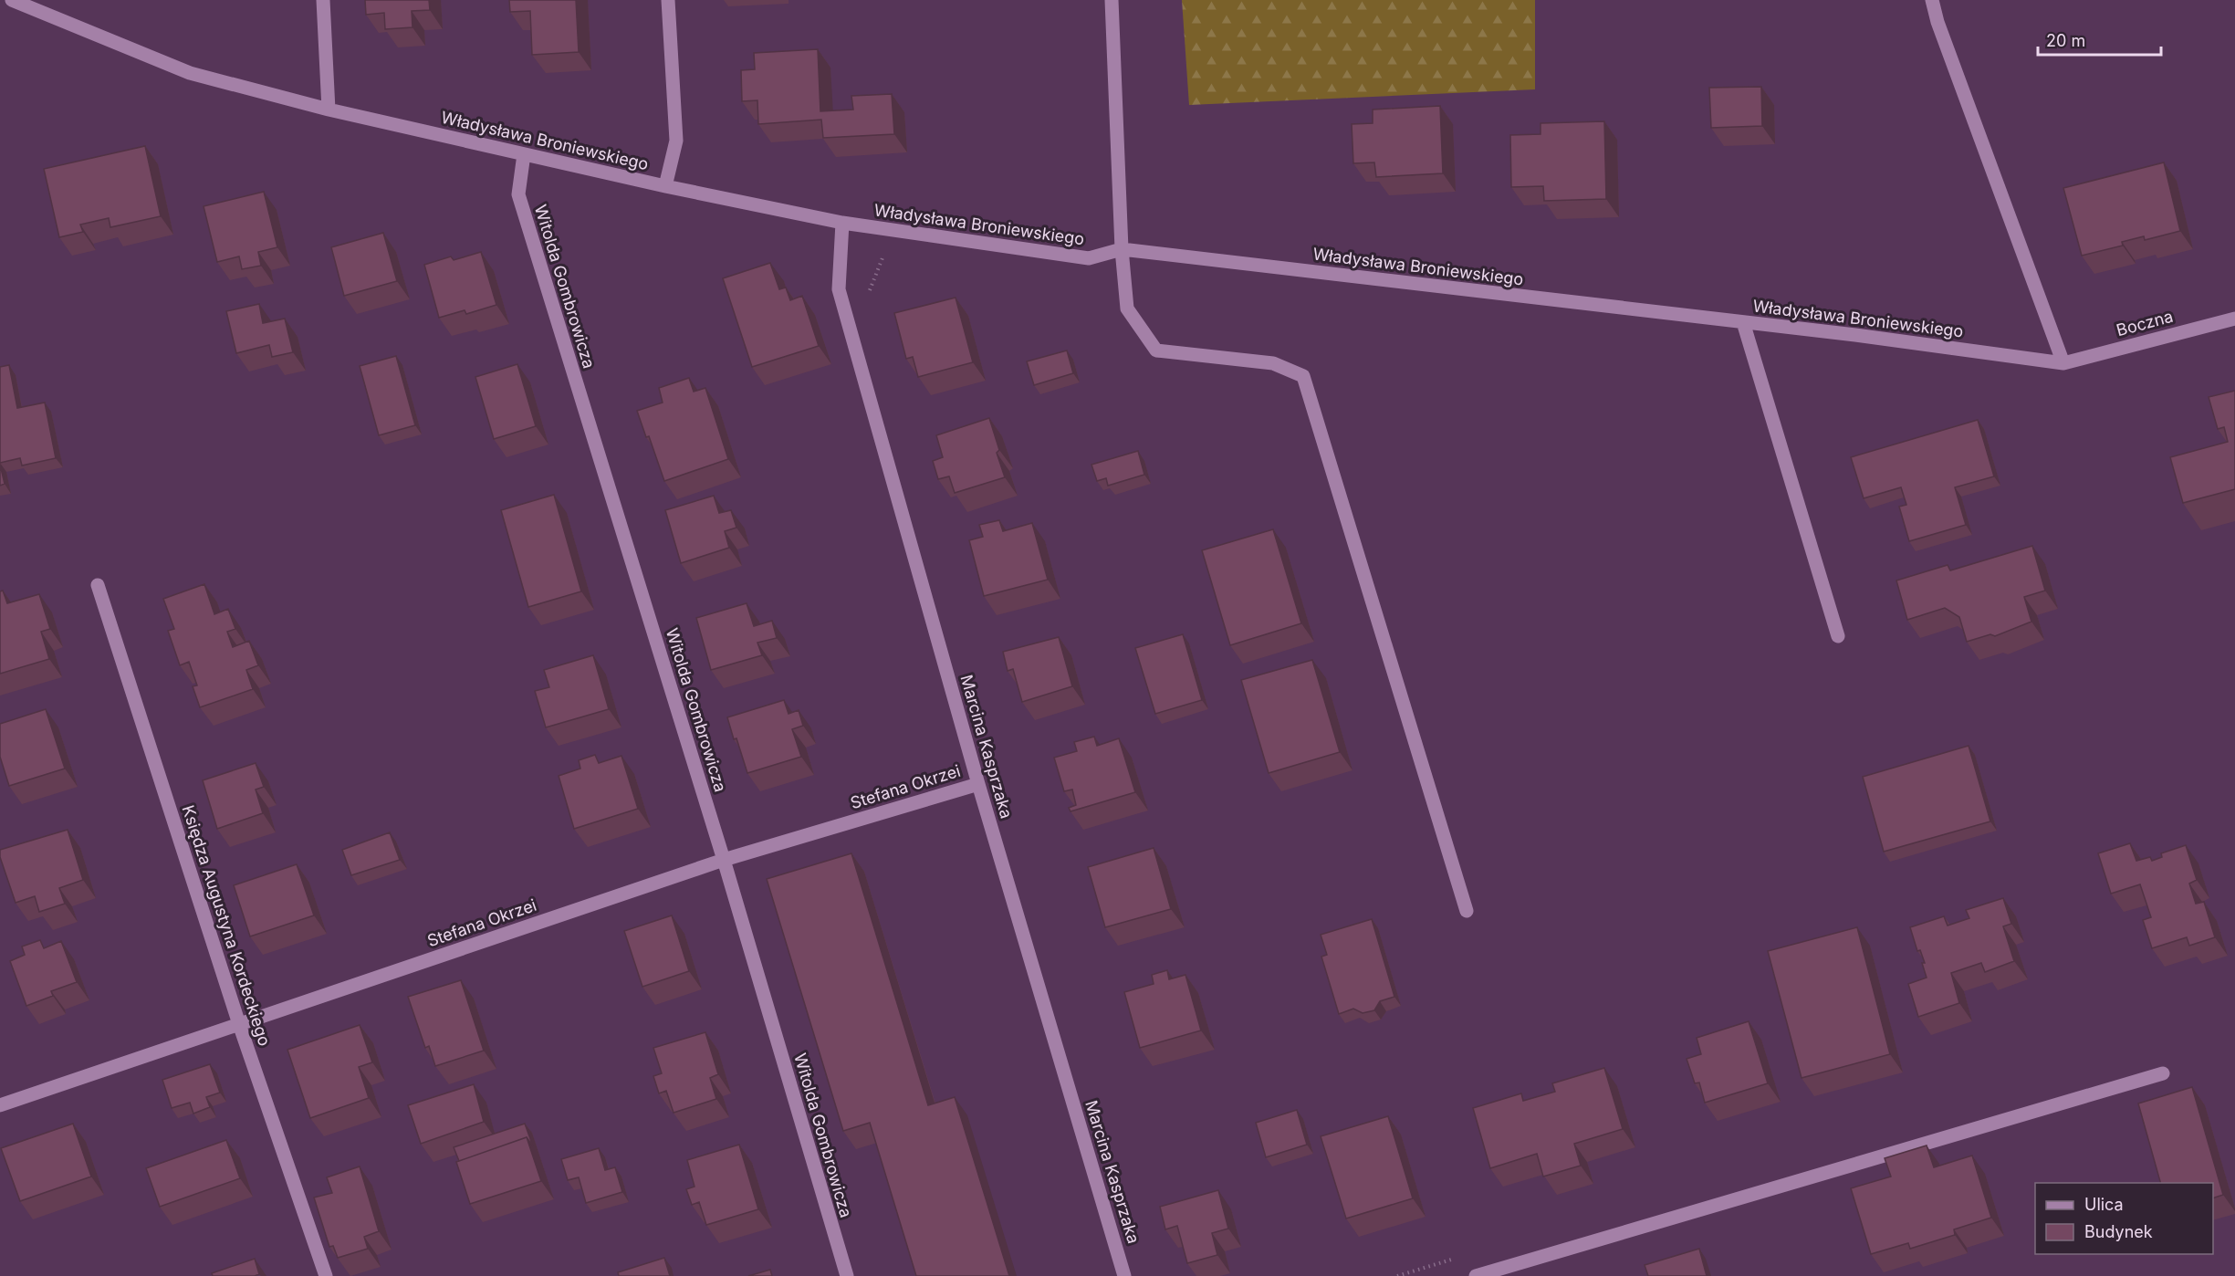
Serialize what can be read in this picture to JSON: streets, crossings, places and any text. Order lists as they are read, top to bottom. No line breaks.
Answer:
{"streets":{"street":["Władysława Broniewskiego","Witolda Gombrowicza","Boczna","Marcina Kasprzaka","Stefana Okrzei","Księdza Augustyna Kordeckiego"]},"crossings":[["Władysława Broniewskiego","Witolda Gombrowicza"],["Władysława Broniewskiego","Boczna"],["Władysława Broniewskiego","Marcina Kasprzaka"],["Witolda Gombrowicza","Stefana Okrzei"],["Marcina Kasprzaka","Stefana Okrzei"],["Stefana Okrzei","Księdza Augustyna Kordeckiego"]],"legend":["Ulica","Budynek"],"scale_bar":"20 m"}
